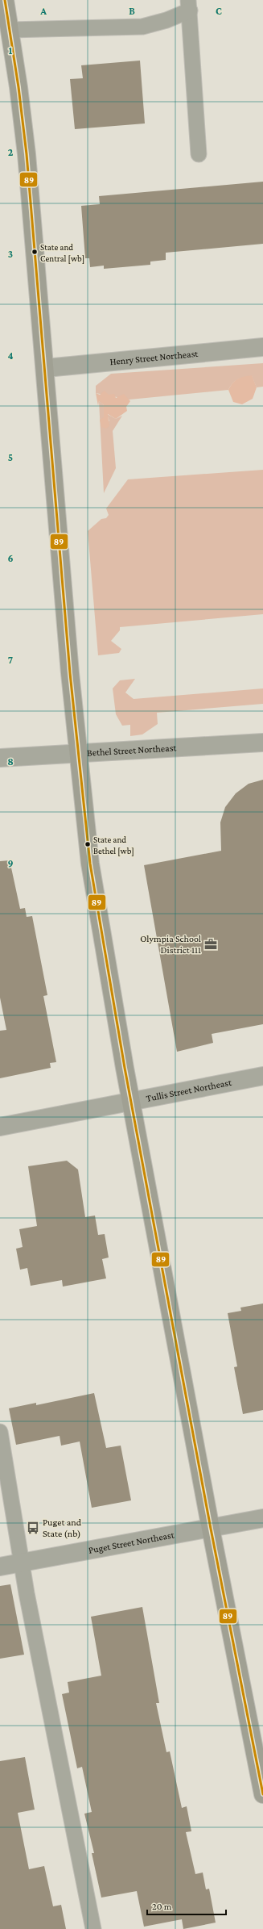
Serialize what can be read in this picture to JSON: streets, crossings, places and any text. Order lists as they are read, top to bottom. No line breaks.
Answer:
{"streets":{"street":["Henry Street Northeast","Bethel Street Northeast","Tullis Street Northeast","Puget Street Northeast"]},"places":{"other":["State and Central [wb]","State and Bethel [wb]"],"office":["Olympia School District 111"],"bus stop":["Puget and State (nb)"]},"lines":["transit line 89"],"scale_bar":"20 m","grid":{"columns":["A","B","C"],"rows":["1","2","3","4","5","6","7","8","9"]}}
